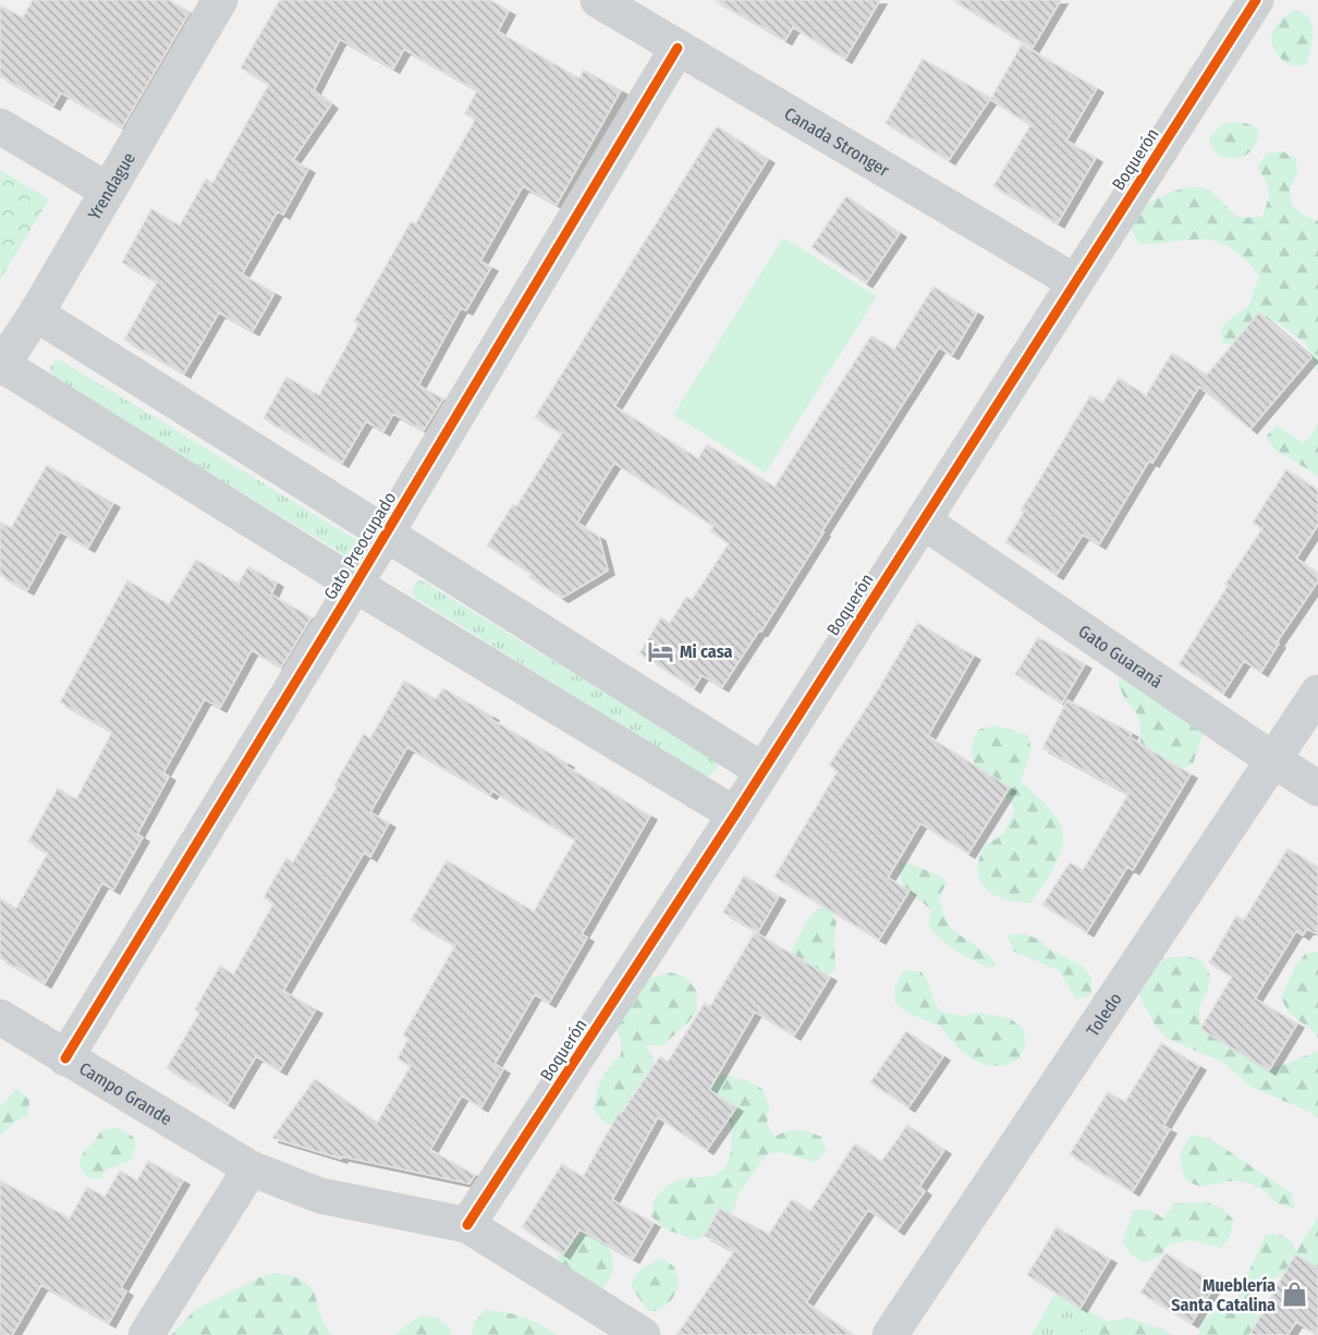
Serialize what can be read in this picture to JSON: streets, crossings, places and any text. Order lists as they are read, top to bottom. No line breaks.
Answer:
{"streets":{"street":["Canada Stronger","Boquerón","Yrendague","Gato Preocupado","Gato Guaraná","Toledo","Campo Grande"]},"crossings":[["Canada Stronger","Boquerón"],["Canada Stronger","Gato Preocupado"],["Boquerón","Gato Guaraná"],["Gato Preocupado","Campo Grande"],["Gato Guaraná","Toledo"]],"places":{"hotel":["Mi casa"],"shop":["Mueblería Santa Catalina"]}}
